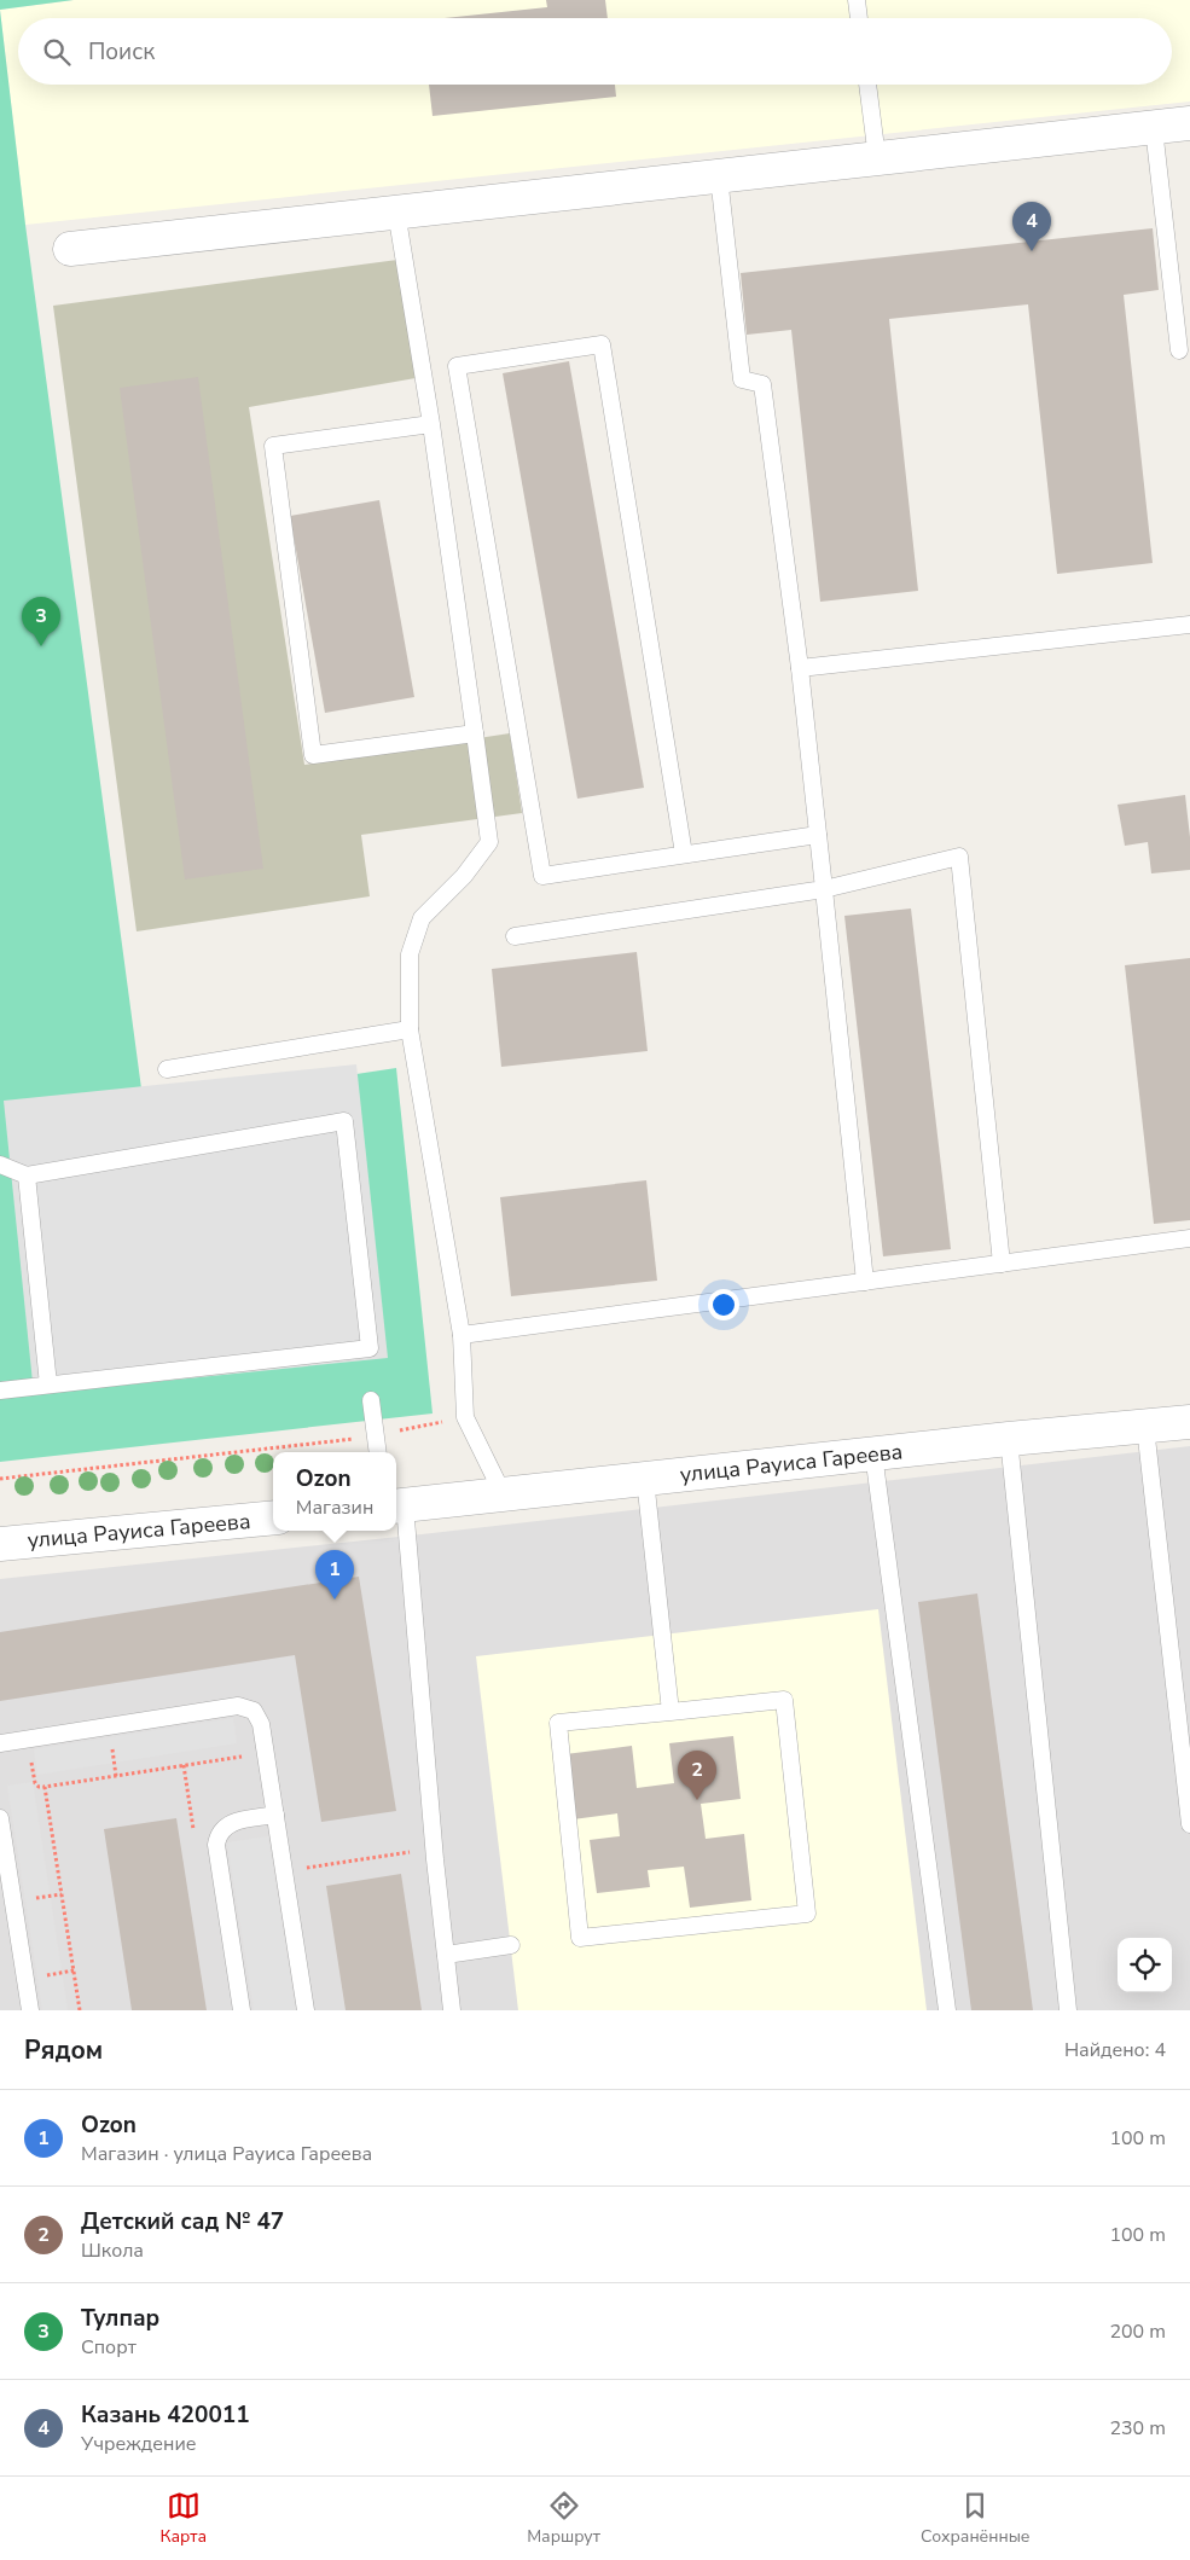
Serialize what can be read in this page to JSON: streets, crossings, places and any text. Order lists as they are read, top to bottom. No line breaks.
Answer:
{"streets":{"street":["улица Рауиса Гареева"]},"page":{"search":"Поиск","pins":["4","3","1","2"],"popup":["Ozon","Магазин"],"heading":["Рядом","Найдено: 4"],"list":[{"mark":"1","name":"Ozon","note":"Магазин · улица Рауиса Гареева","value":"100 m"},{"mark":"2","name":"Детский сад № 47","note":"Школа","value":"100 m"},{"mark":"3","name":"Тулпар","note":"Спорт","value":"200 m"},{"mark":"4","name":"Казань 420011","note":"Учреждение","value":"230 m"}],"nav":["Карта","Маршрут","Сохранённые"]}}
